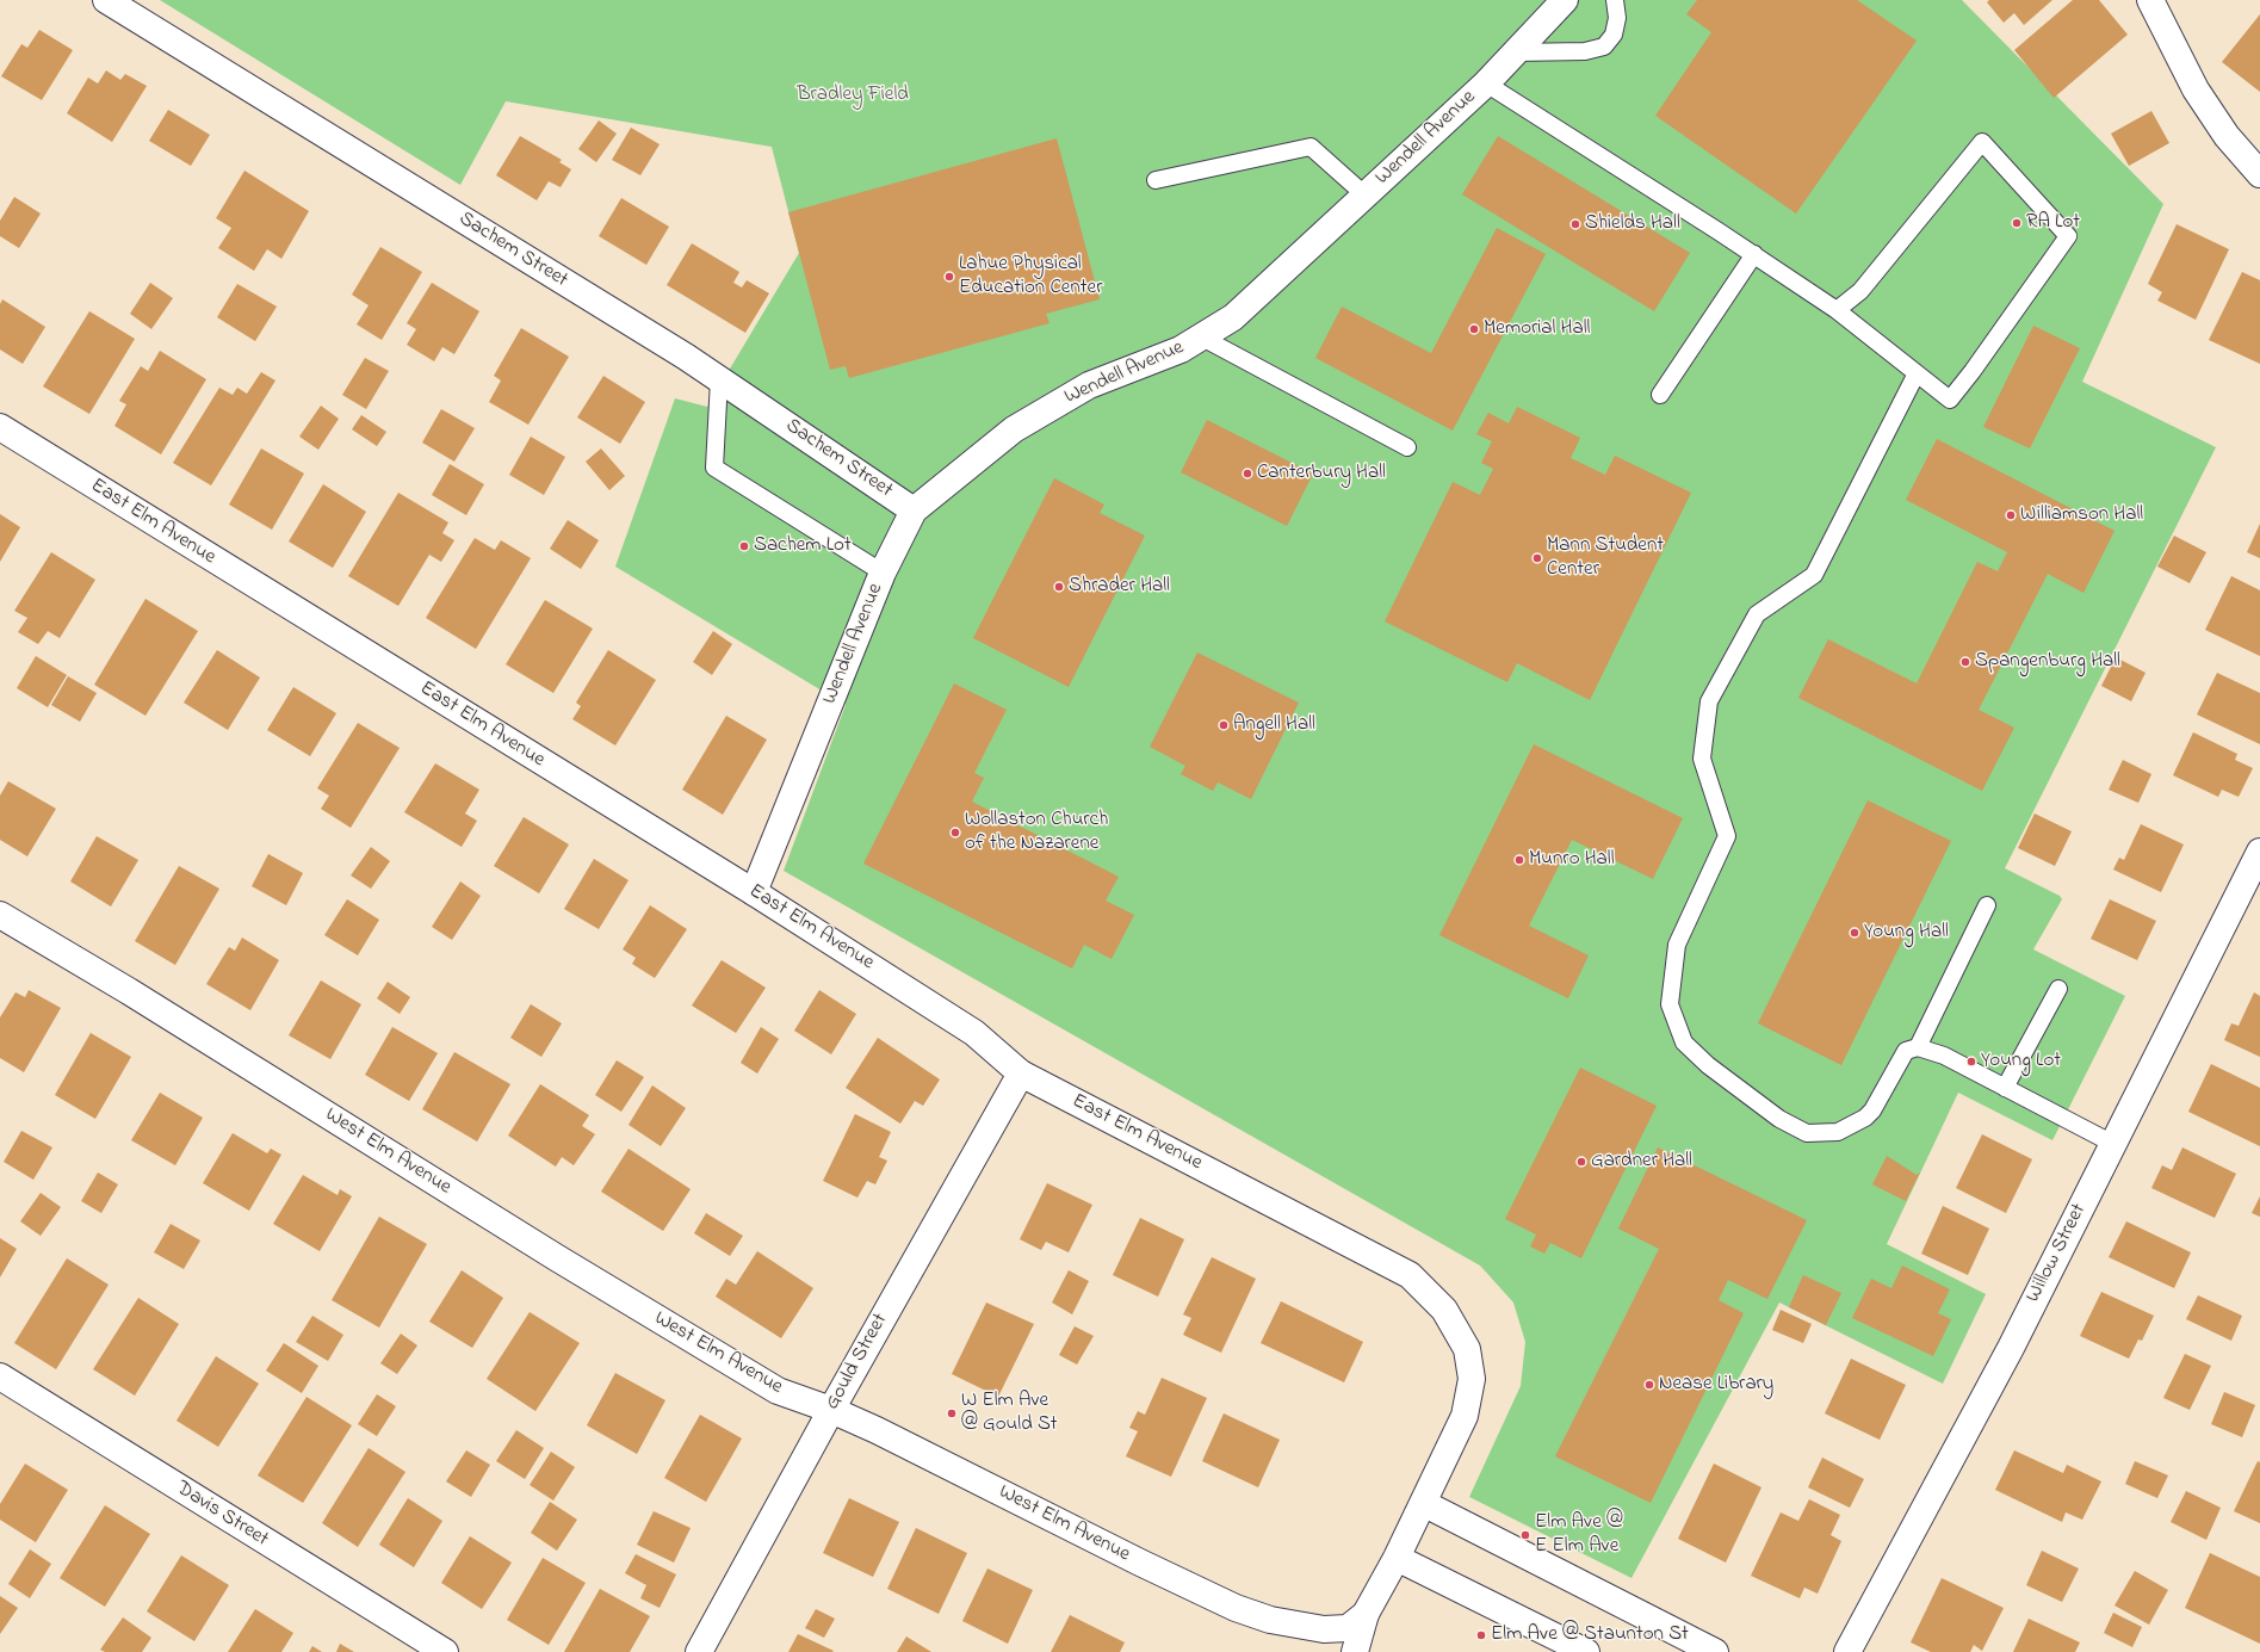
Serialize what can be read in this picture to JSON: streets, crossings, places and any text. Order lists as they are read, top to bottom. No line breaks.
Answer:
{"streets":{"street":["Wendell Avenue","Sachem Street","East Elm Avenue","West Elm Avenue","Willow Street","Gould Street","Davis Street"]},"crossings":[["Wendell Avenue","Sachem Street"],["Wendell Avenue","East Elm Avenue"],["East Elm Avenue","West Elm Avenue"],["East Elm Avenue","Gould Street"],["West Elm Avenue","Gould Street"]],"parks":["Bradley Field"],"places":["RA Lot","Shields Hall","Lahue Physical Education Center","Memorial Hall","Canterbury Hall","Williamson Hall","Sachem Lot","Mann Student Center","Shrader Hall","Spangenburg Hall","Angell Hall","Wollaston Church of the Nazarene","Munro Hall","Young Hall","Young Lot","Gardner Hall","Nease Library","W Elm Ave @ Gould St","Elm Ave @ E Elm Ave","Elm Ave @ Staunton St"]}
